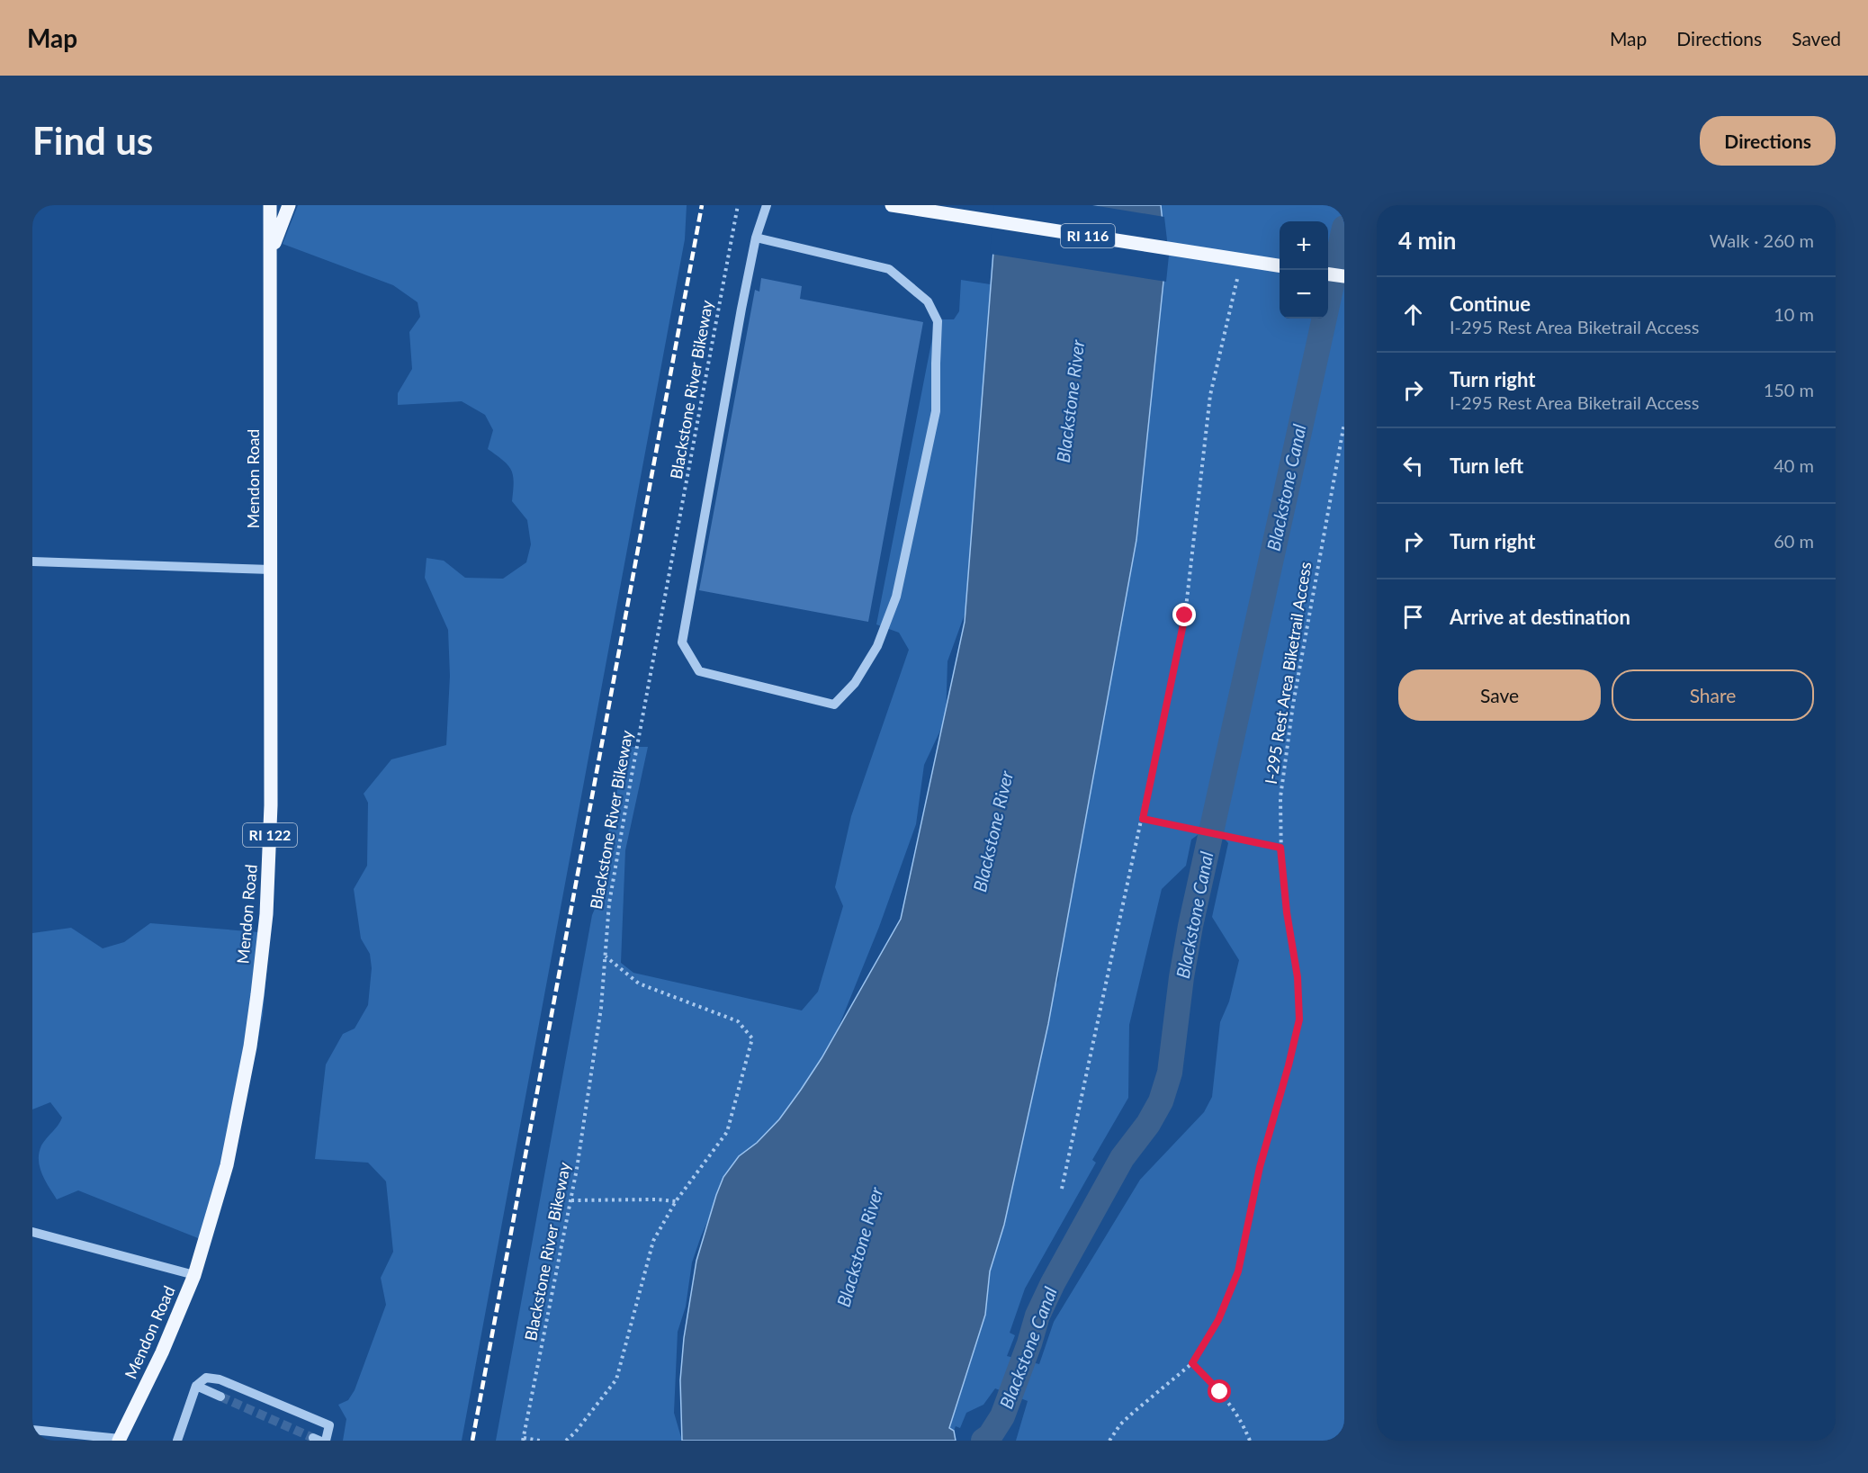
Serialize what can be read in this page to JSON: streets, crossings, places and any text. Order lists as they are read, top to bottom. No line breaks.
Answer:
{"streets":{"main road":["RI 116","Mendon Road","RI 122"],"path":["Blackstone River Bikeway","I-295 Rest Area Biketrail Access"]},"water":["Blackstone River","Blackstone Canal"],"page":{"header":"Map","nav":["Map","Directions","Saved"],"buttons":["Directions",["Save","Share"]],"title":"Find us","heading":["4 min","Walk · 260 m"],"map_buttons":["+","−"],"list":[["Continue","I-295 Rest Area Biketrail Access","10 m"],["Turn right","I-295 Rest Area Biketrail Access","150 m"],["Turn left","40 m"],["Turn right","60 m"],"Arrive at destination"]}}
